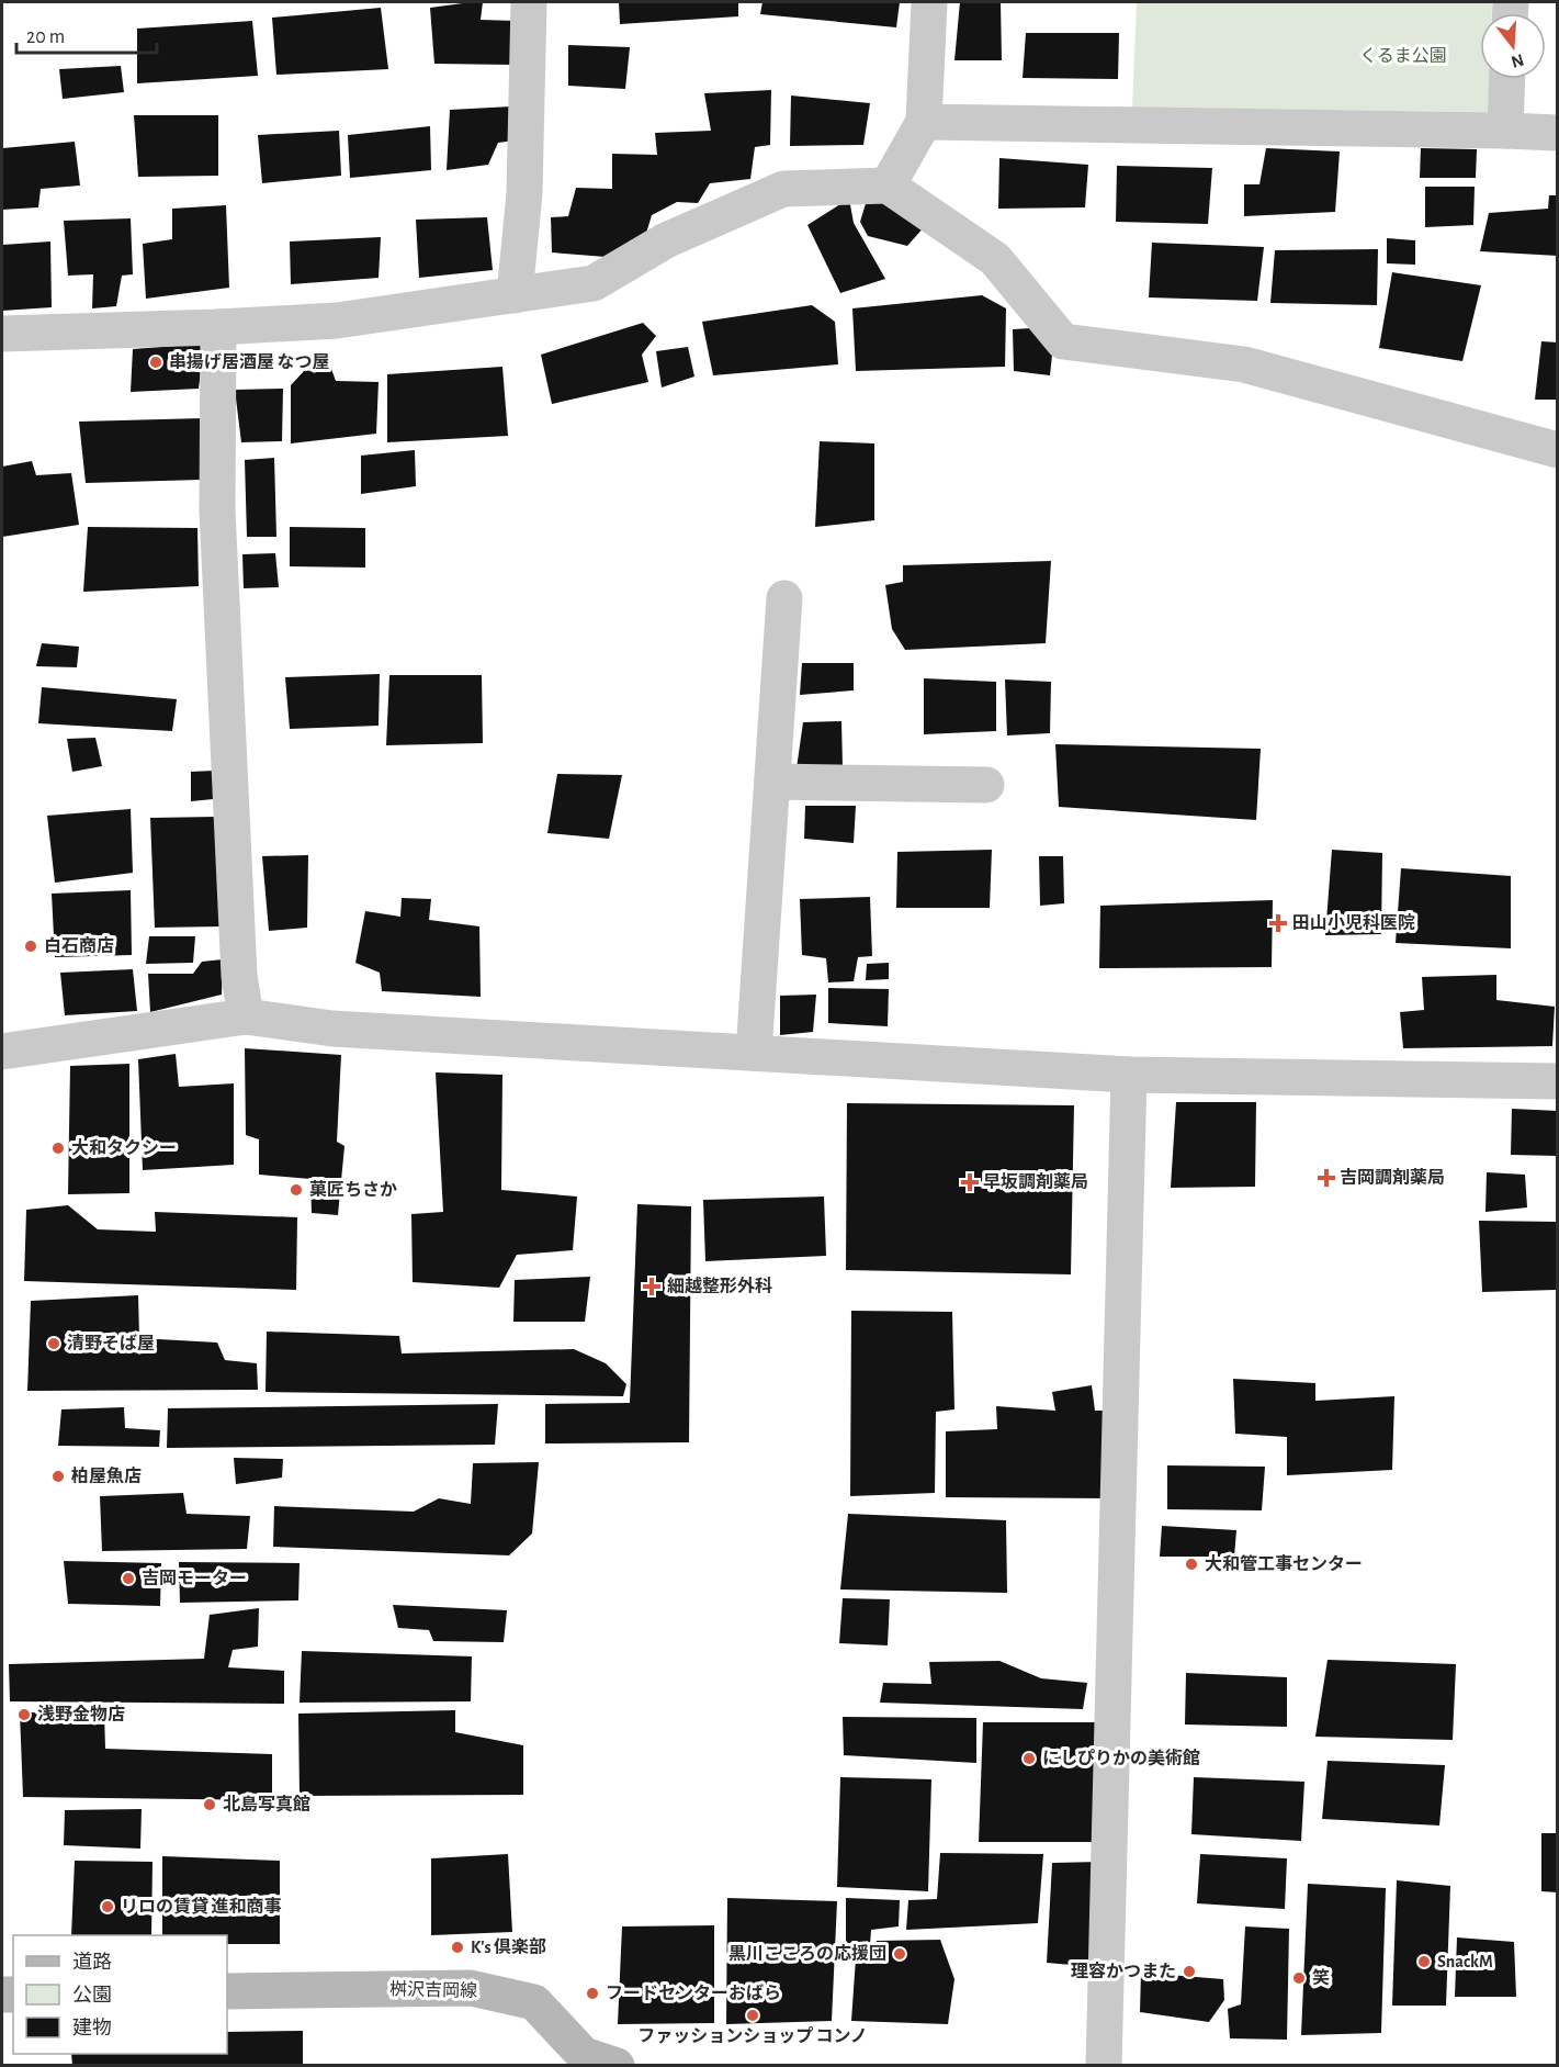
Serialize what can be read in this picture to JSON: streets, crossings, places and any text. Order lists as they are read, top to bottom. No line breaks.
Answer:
{"streets":{"main road":["桝沢吉岡線"]},"parks":["くるま公園"],"places":{"other":["串揚げ居酒屋 なつ屋","白石商店","大和タクシー","菓匠ちさか","清野そば屋","柏屋魚店","大和管工事センター","吉岡モーター","浅野金物店","にしぴりかの美術館","北島写真館","リロの賃貸 進和商事","K's 倶楽部","黒川こころの応援団","SnackM","理容かつまた","笑","フードセンターおばら","ファッションショップ コンノ"],"health":["田山小児科医院","吉岡調剤薬局","早坂調剤薬局","細越整形外科"]},"legend":["道路","公園","建物"],"scale_bar":"20 m","north":"bottom"}
